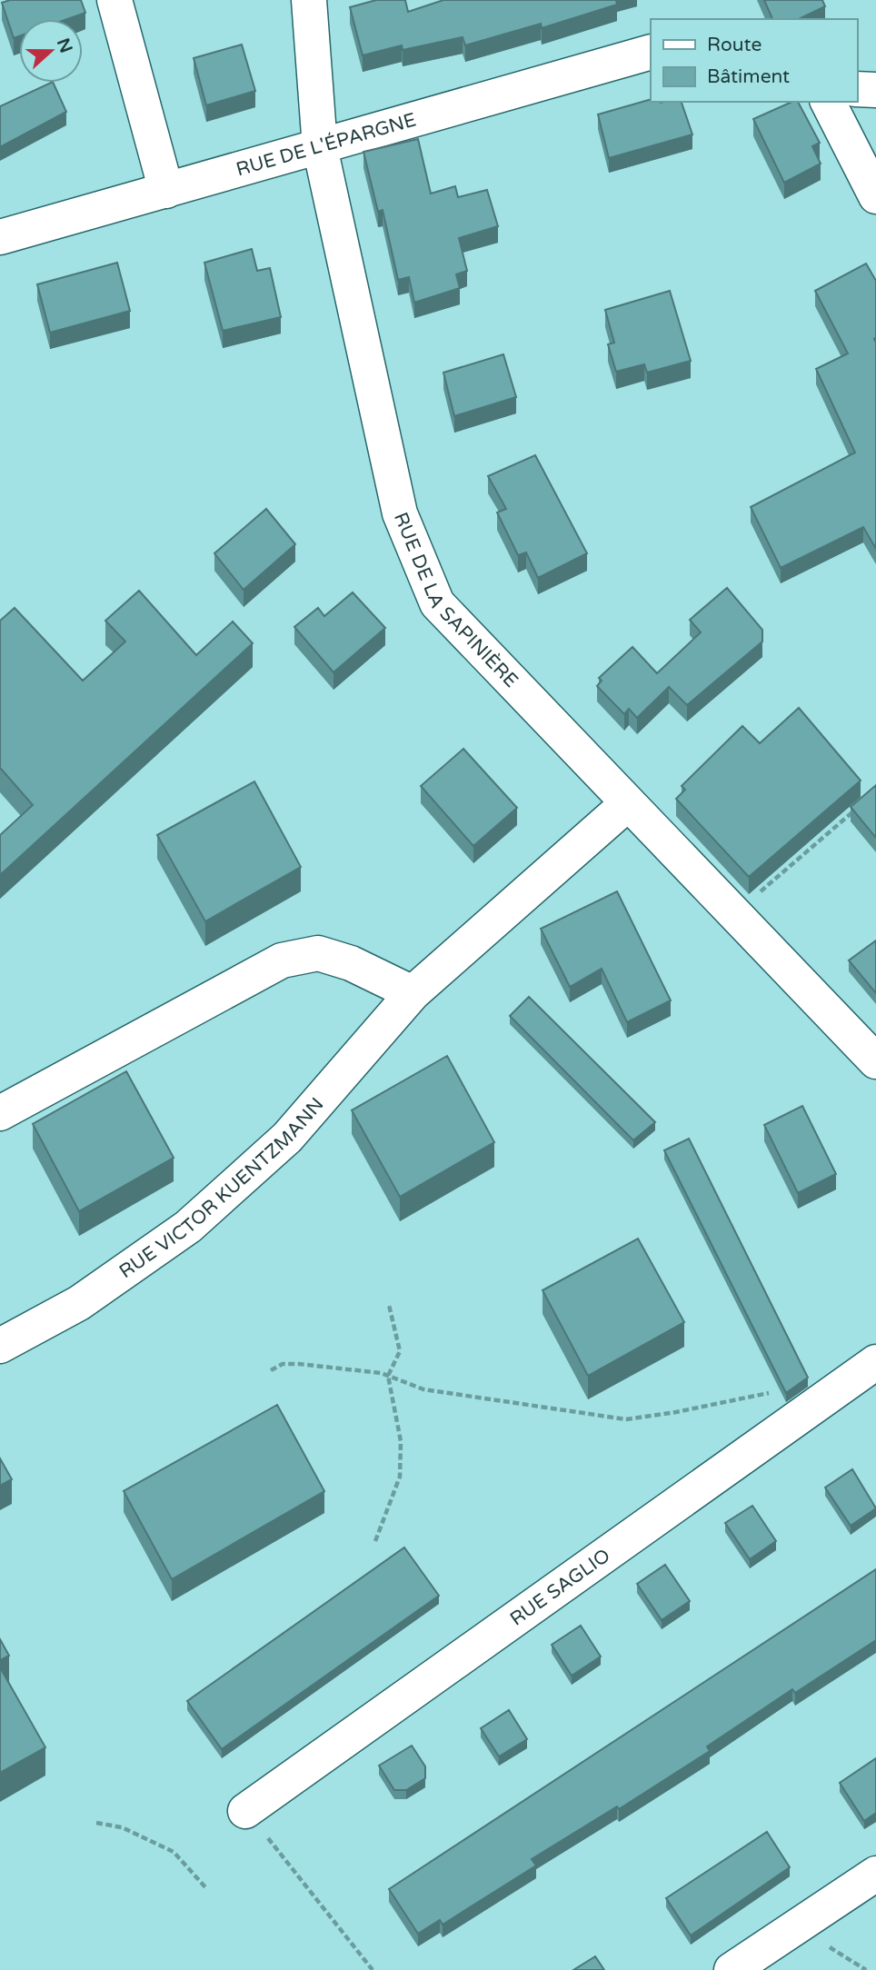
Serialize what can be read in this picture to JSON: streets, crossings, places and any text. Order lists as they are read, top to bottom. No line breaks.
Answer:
{"streets":{"street":["RUE DE L'ÉPARGNE","RUE DE LA SAPINIÈRE","RUE VICTOR KUENTZMANN","RUE SAGLIO"]},"crossings":[["RUE DE L'ÉPARGNE","RUE DE LA SAPINIÈRE"],["RUE DE LA SAPINIÈRE","RUE VICTOR KUENTZMANN"]],"legend":["Route","Bâtiment"],"north":"right"}
